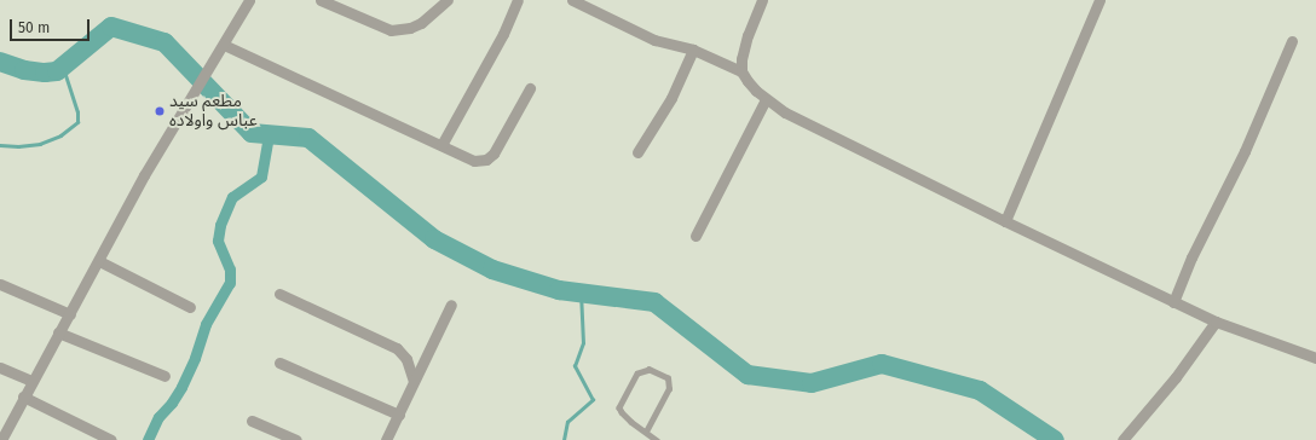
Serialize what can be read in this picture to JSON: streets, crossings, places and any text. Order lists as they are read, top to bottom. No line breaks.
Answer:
{"places":["مطعم سيد عباس واولاده"],"scale_bar":"50 m"}
